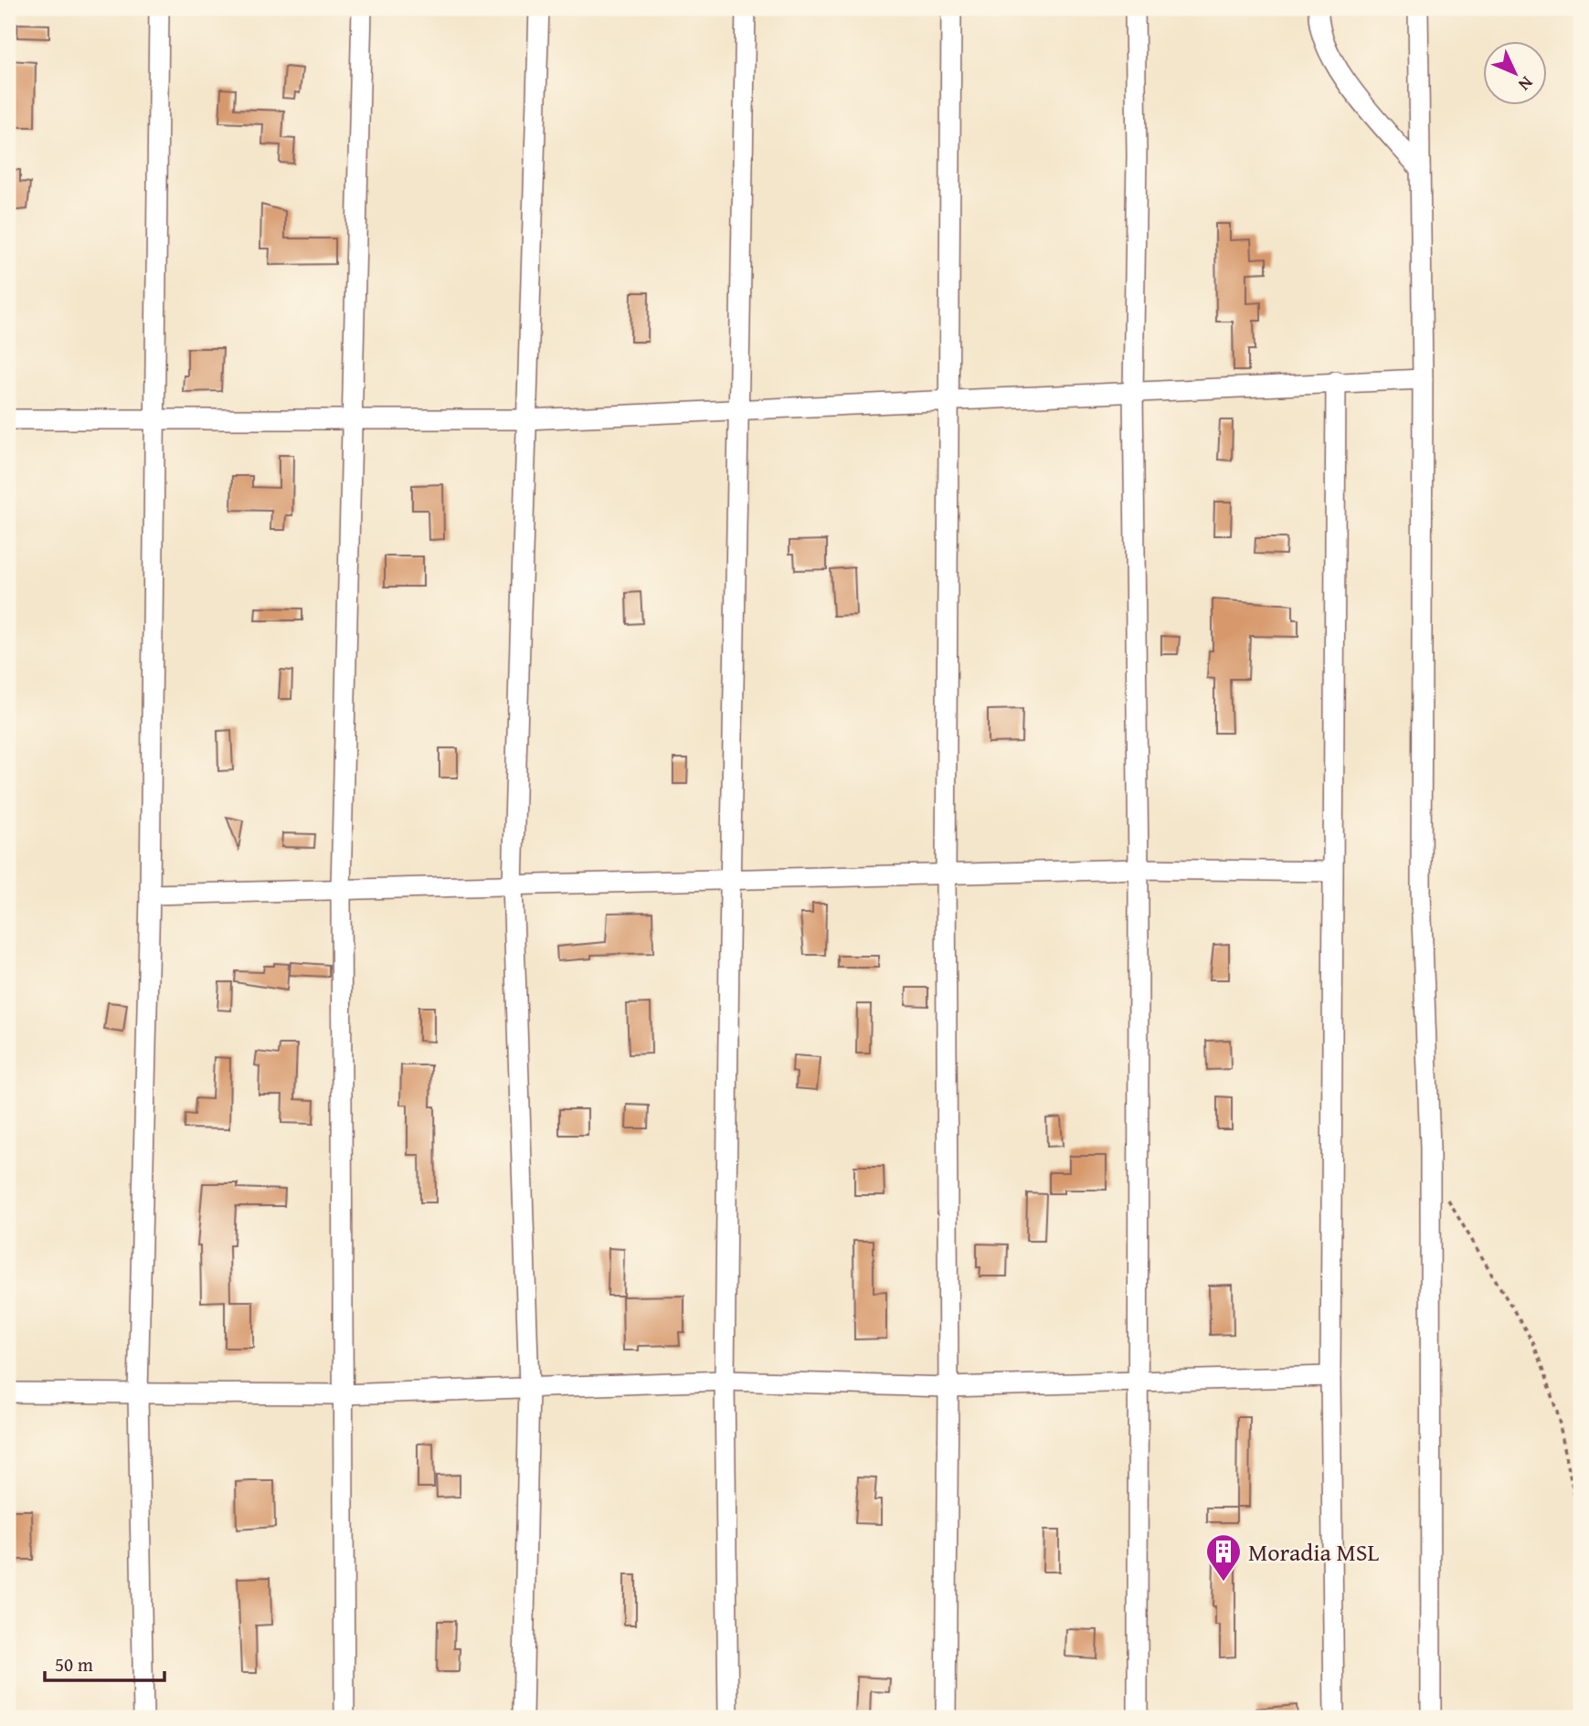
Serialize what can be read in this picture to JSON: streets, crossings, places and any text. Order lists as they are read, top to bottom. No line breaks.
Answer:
{"places":{"building":["Moradia MSL"]},"scale_bar":"50 m","north":"bottom right"}
